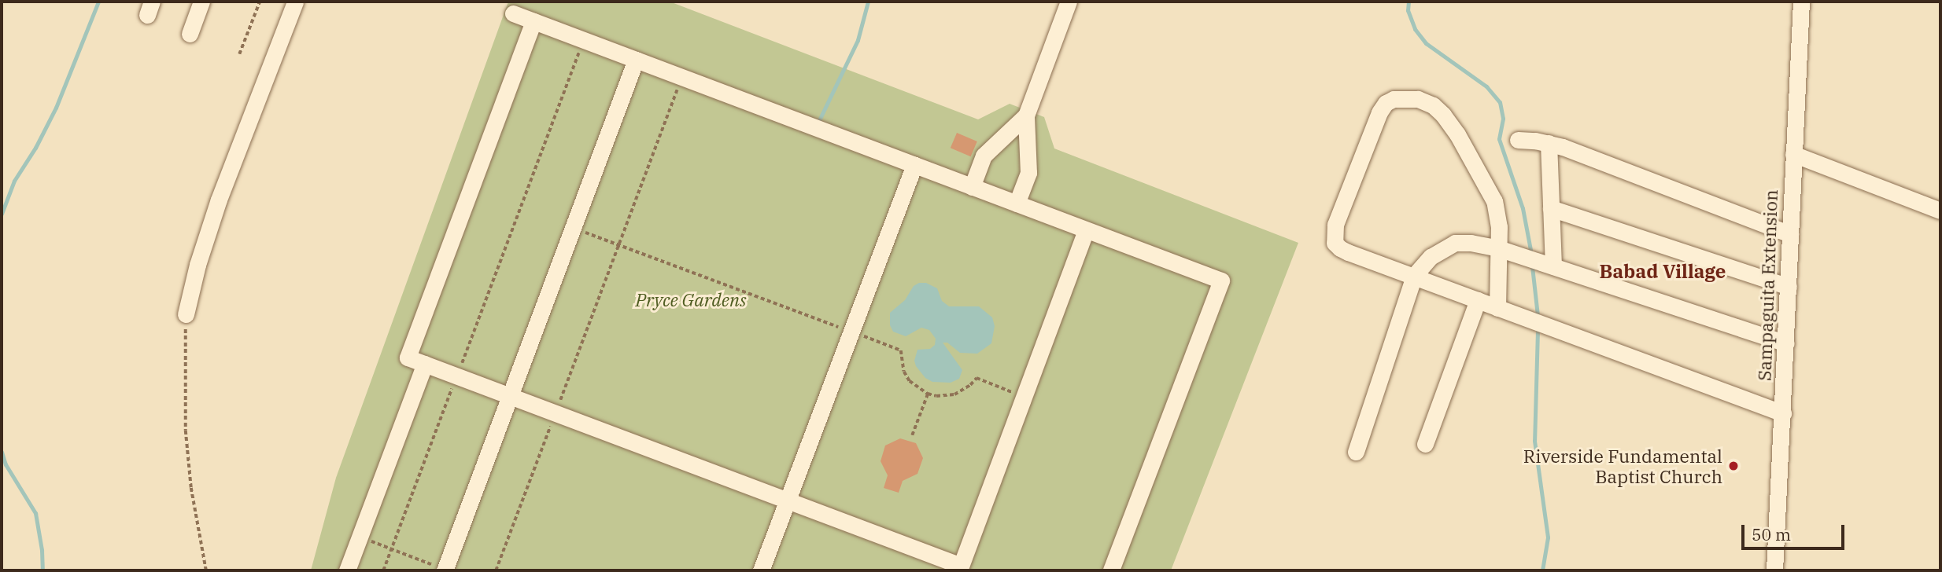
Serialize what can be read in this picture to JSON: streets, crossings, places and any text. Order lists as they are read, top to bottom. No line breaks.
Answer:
{"streets":{"street":["Sampaguita Extension"]},"districts":["Babad Village"],"parks":["Pryce Gardens"],"places":["Riverside Fundamental Baptist Church"],"scale_bar":"50 m"}
